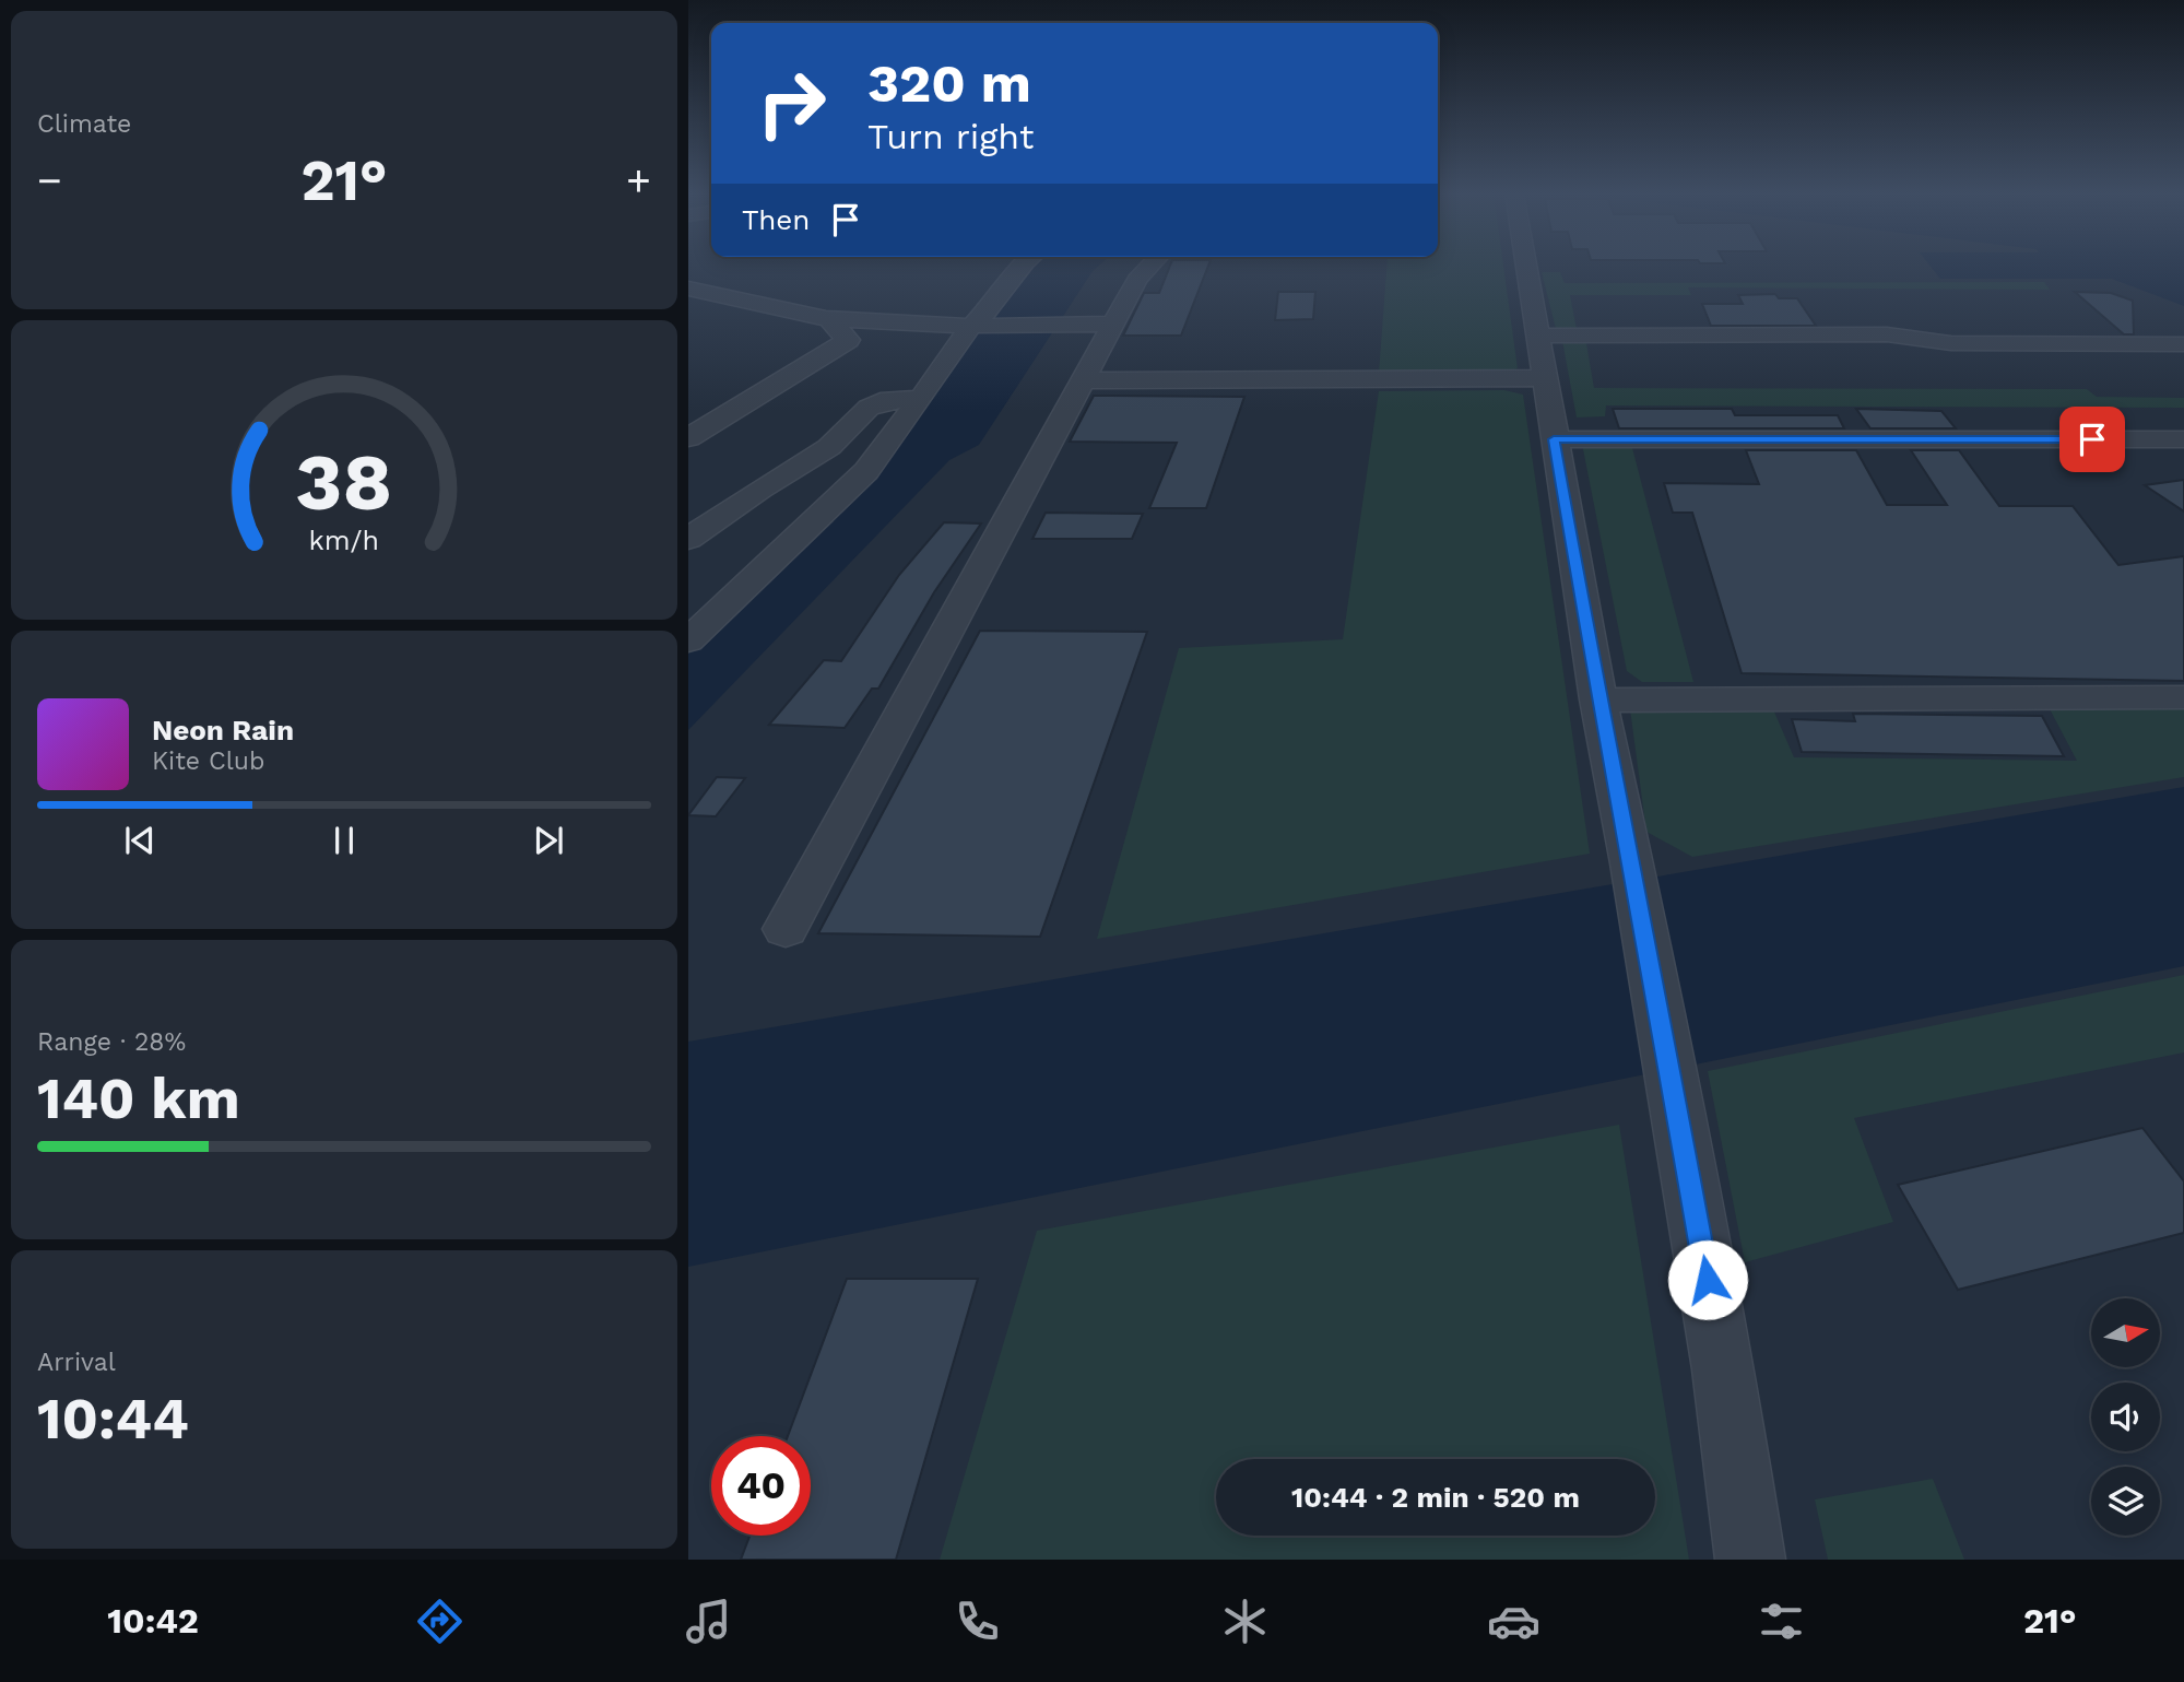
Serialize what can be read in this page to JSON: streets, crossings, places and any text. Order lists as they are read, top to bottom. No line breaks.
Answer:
{"north":"right","page":{"tile":["Climate",["Range · 28%","140 km"],["Arrival","10:44"]],"turn":["320 m","Turn right"],"heat":["−","21°","+"],"then":"Then","song":["Neon Rain","Kite Club"],"limit":"40","trip":"10:44 · 2 min · 520 m","tabs":["10:42","21°"],"gauge":["38","km/h"]}}
